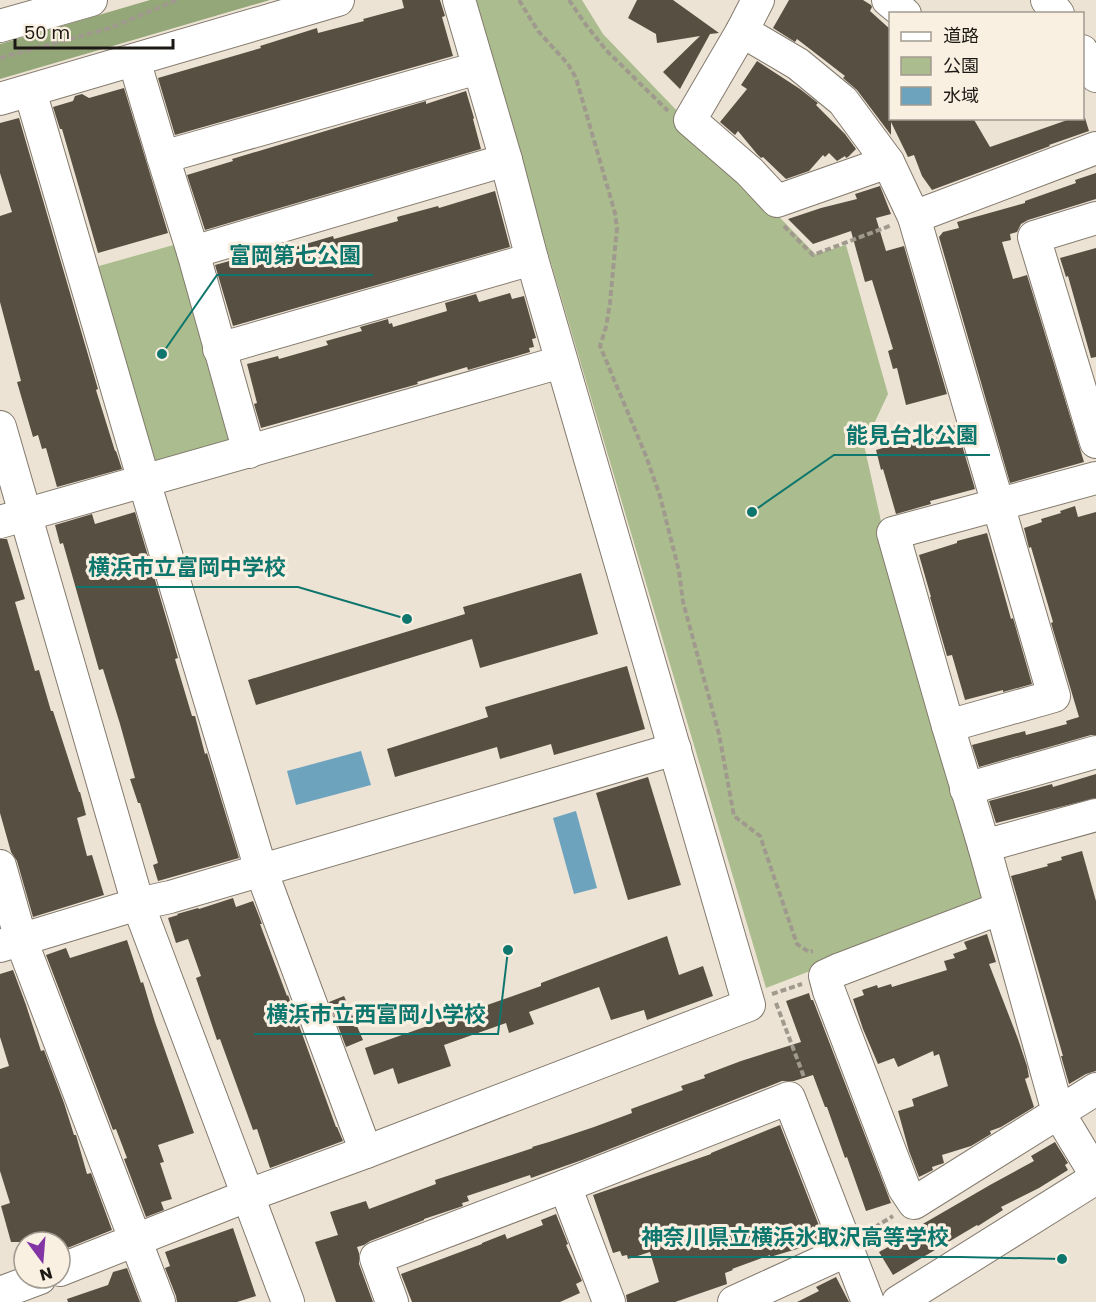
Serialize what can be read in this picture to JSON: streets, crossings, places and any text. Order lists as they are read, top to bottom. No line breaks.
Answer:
{"places":["富岡第七公園","能見台北公園","横浜市立富岡中学校","横浜市立西富岡小学校","神奈川県立横浜氷取沢高等学校"],"legend":["道路","公園","水域"],"scale_bar":"50 m","north":"bottom"}
